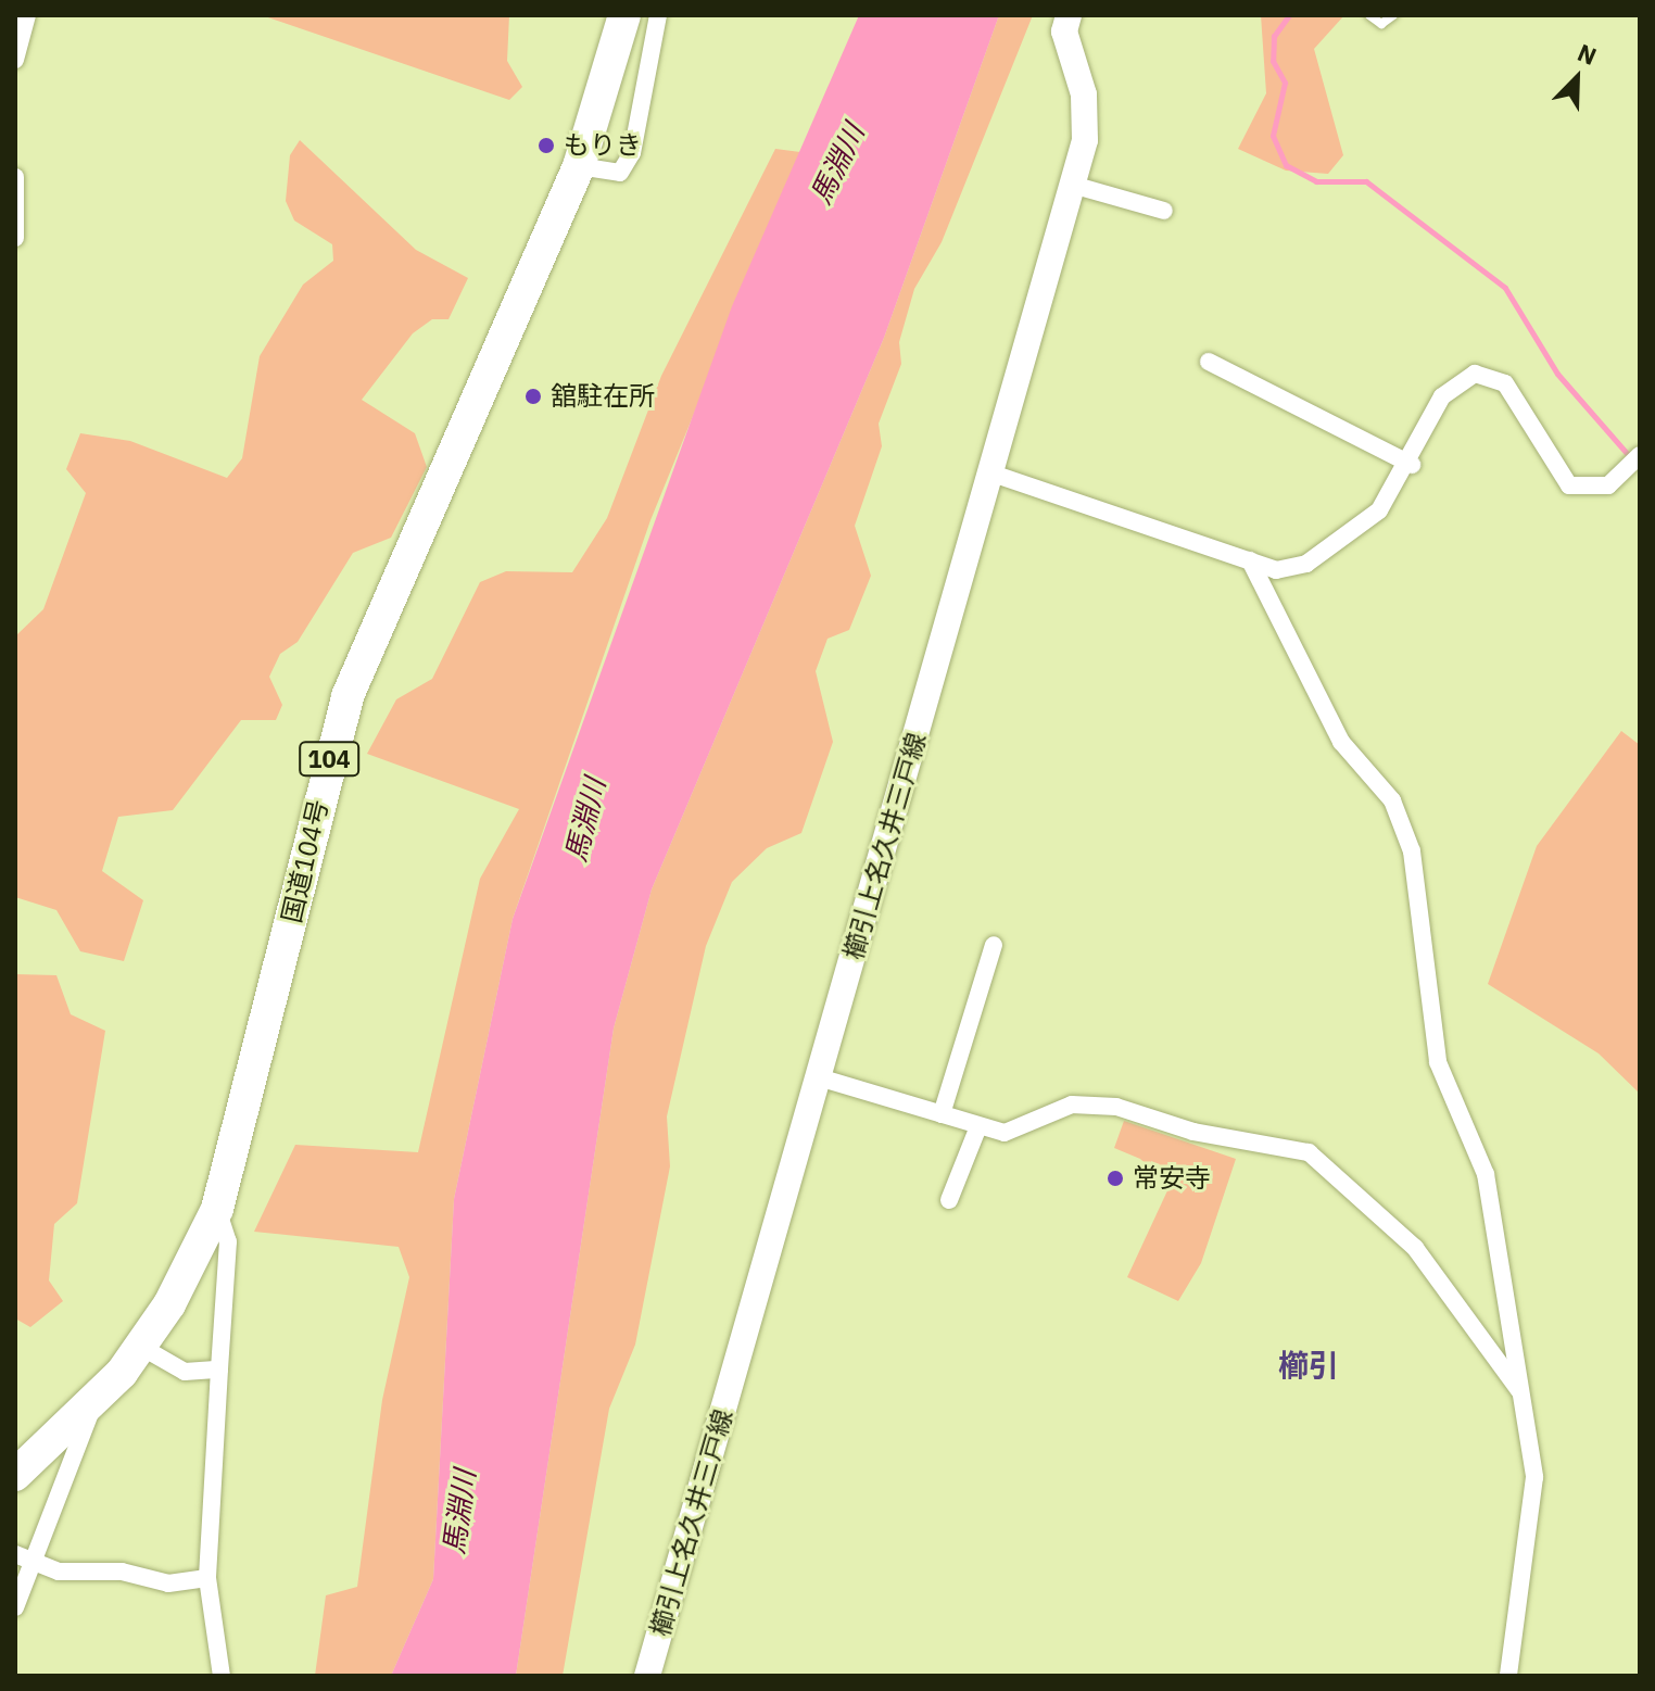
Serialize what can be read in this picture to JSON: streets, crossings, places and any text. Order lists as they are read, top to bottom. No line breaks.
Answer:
{"streets":{"highway":["104","国道104号"],"main road":["櫛引上名久井三戸線"]},"districts":["櫛引"],"water":["馬淵川"],"places":["もりき","舘駐在所","常安寺"],"north":"top right"}
